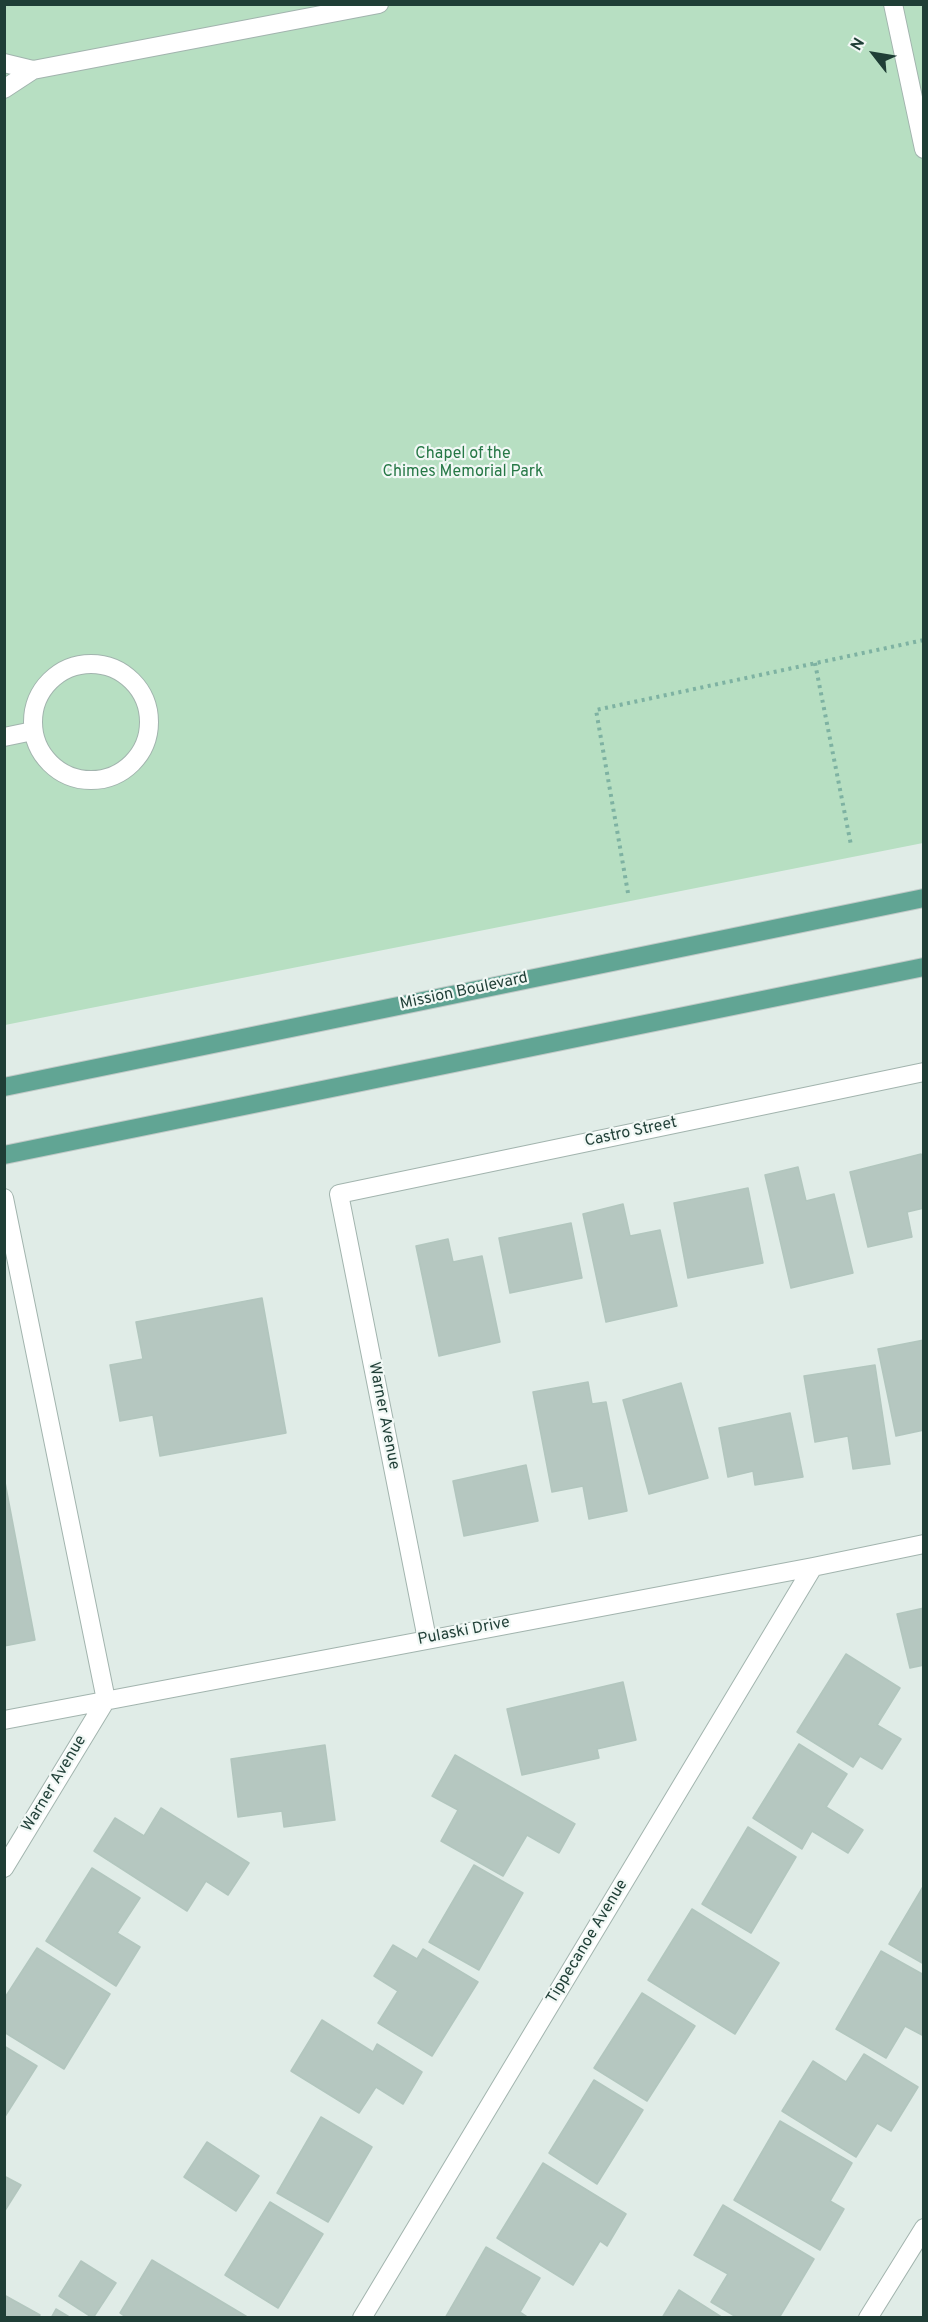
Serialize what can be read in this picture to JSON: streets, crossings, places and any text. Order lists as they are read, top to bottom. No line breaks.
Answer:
{"streets":{"main road":["Mission Boulevard"],"street":["Castro Street","Warner Avenue","Pulaski Drive","Tippecanoe Avenue"]},"crossings":[["Castro Street","Warner Avenue"],["Warner Avenue","Pulaski Drive"],["Pulaski Drive","Tippecanoe Avenue"]],"parks":["Chapel of the Chimes Memorial Park"],"north":"top left"}
